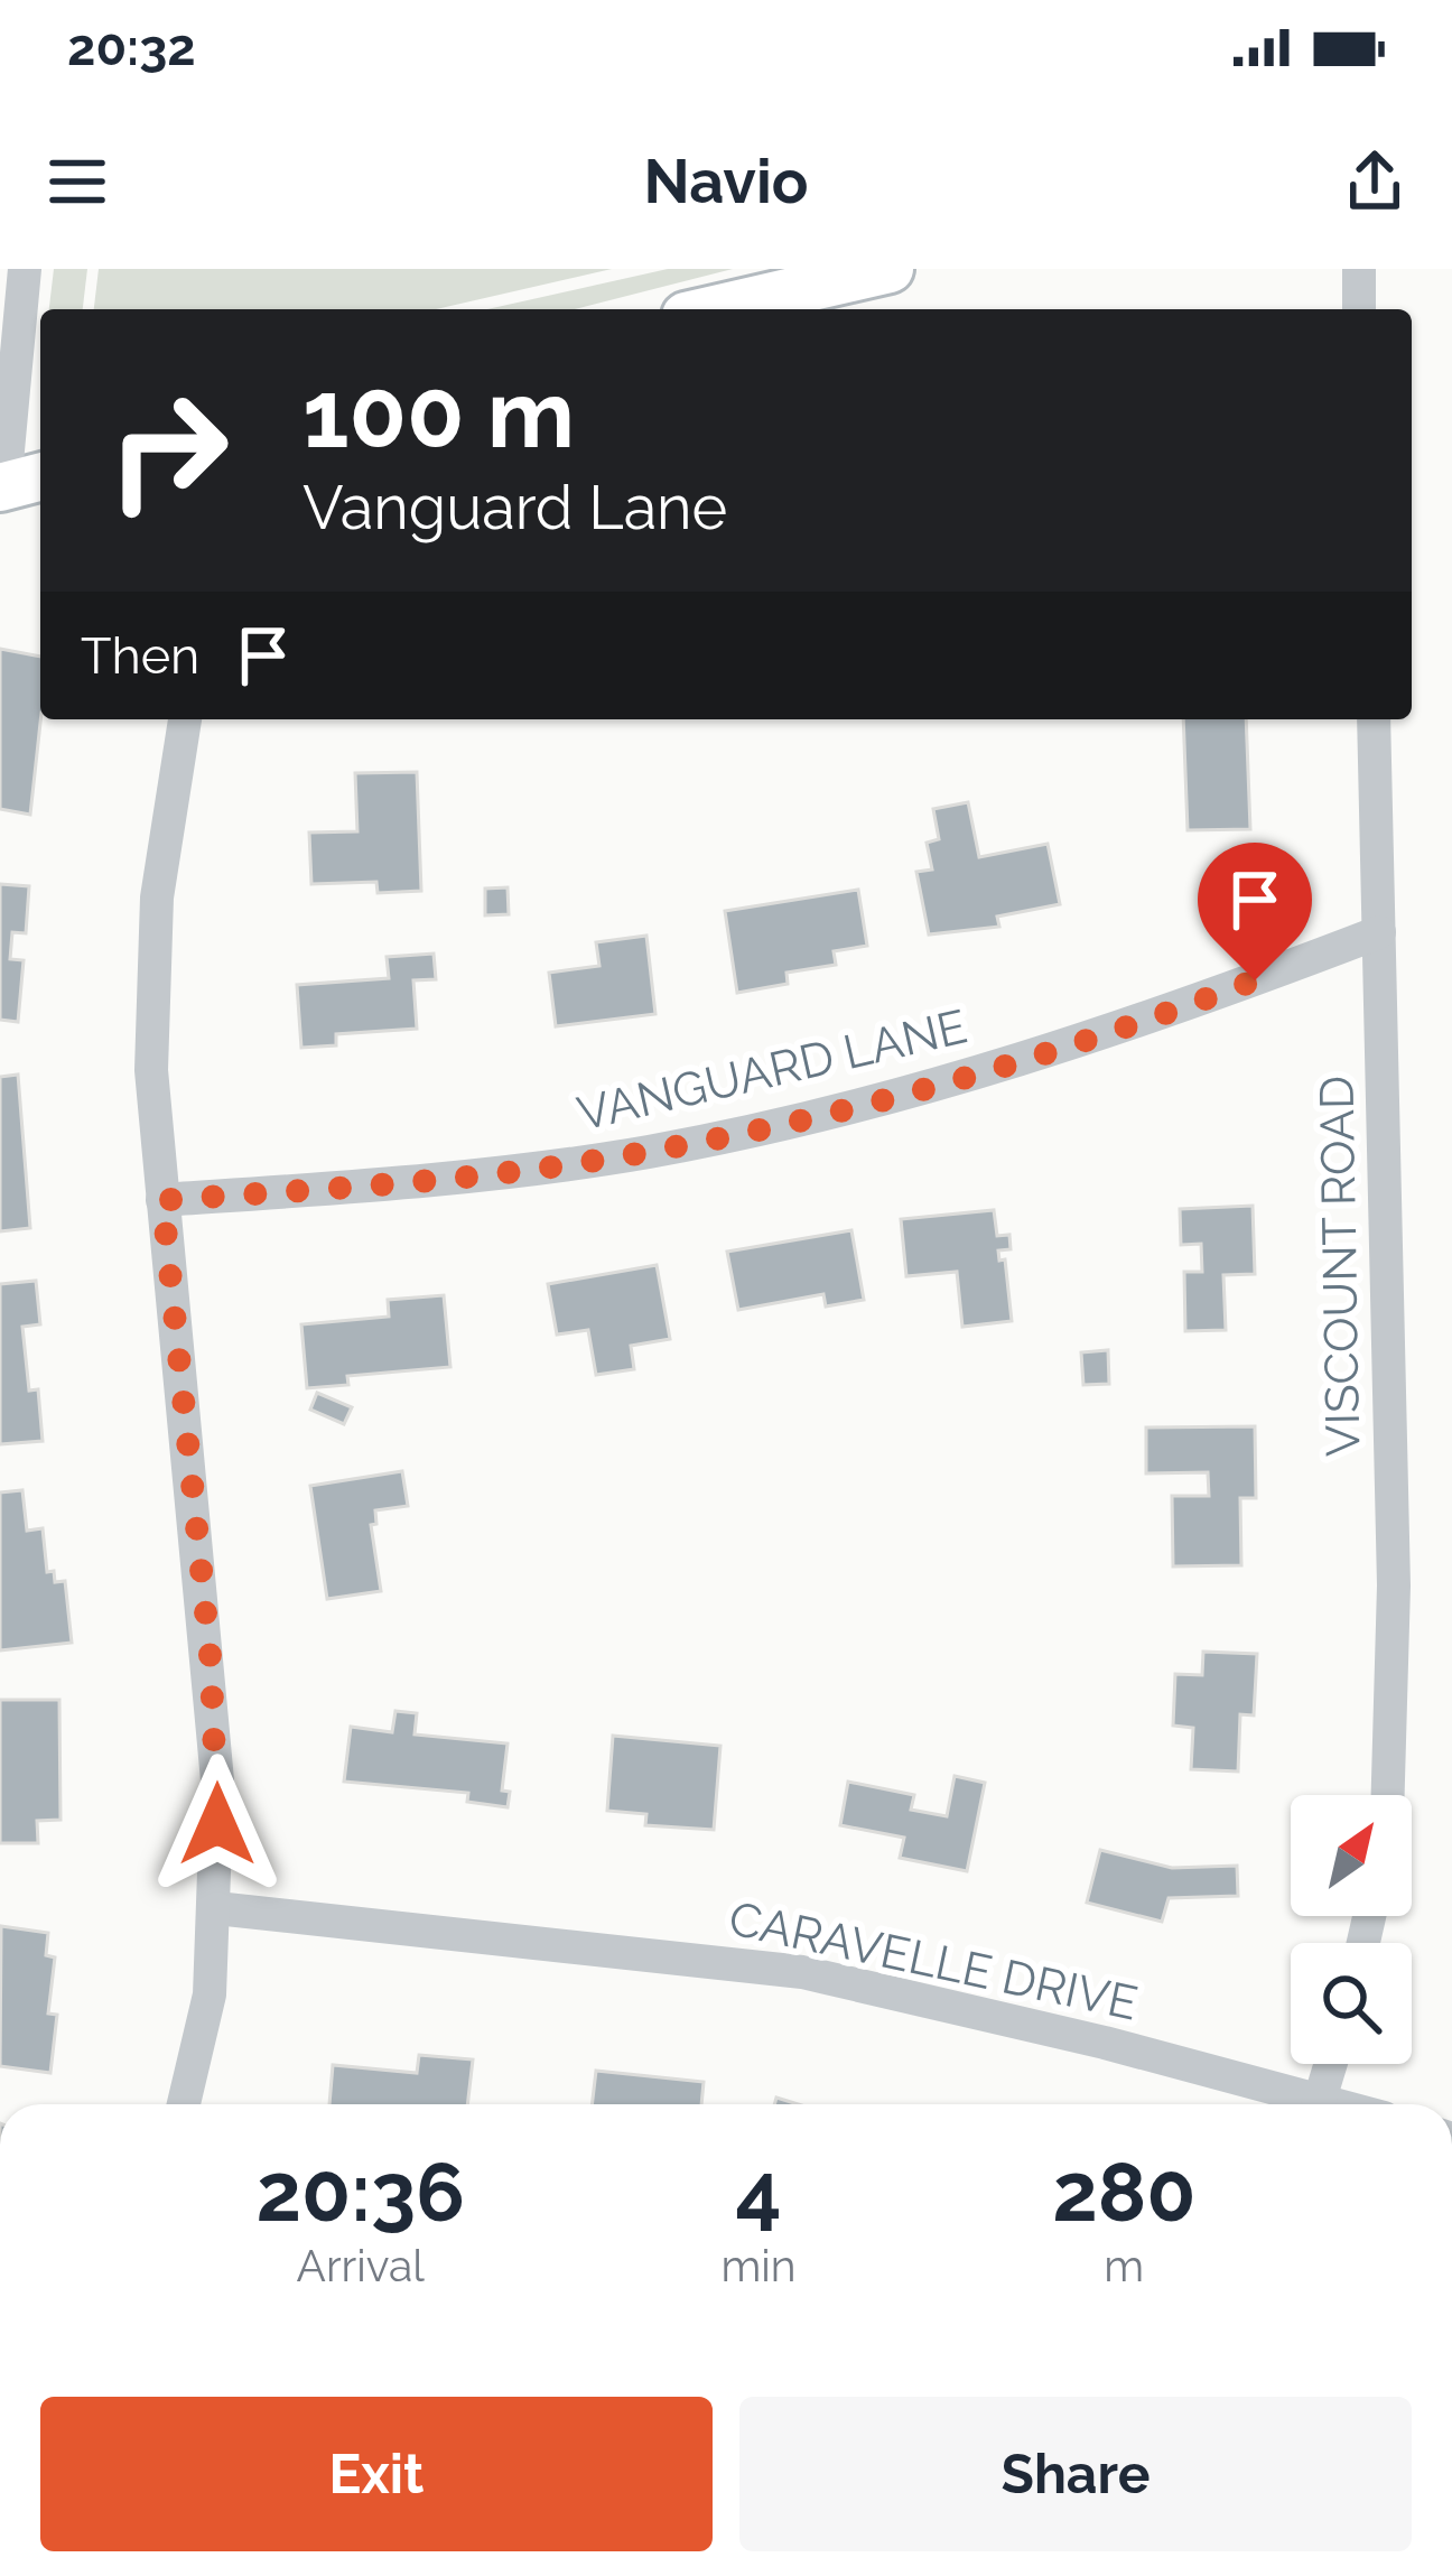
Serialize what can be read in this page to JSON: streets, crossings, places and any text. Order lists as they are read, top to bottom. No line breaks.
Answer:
{"streets":{"street":["VANGUARD LANE","VISCOUNT ROAD","CARAVELLE DRIVE"]},"crossings":[["VANGUARD LANE","VISCOUNT ROAD"]],"north":"top right","page":{"status":"20:32","header":"Navio","turn":["100 m","Vanguard Lane"],"then":"Then","eta":["20:36","Arrival","4","min","280","m"],"buttons":["Exit","Share"]}}
